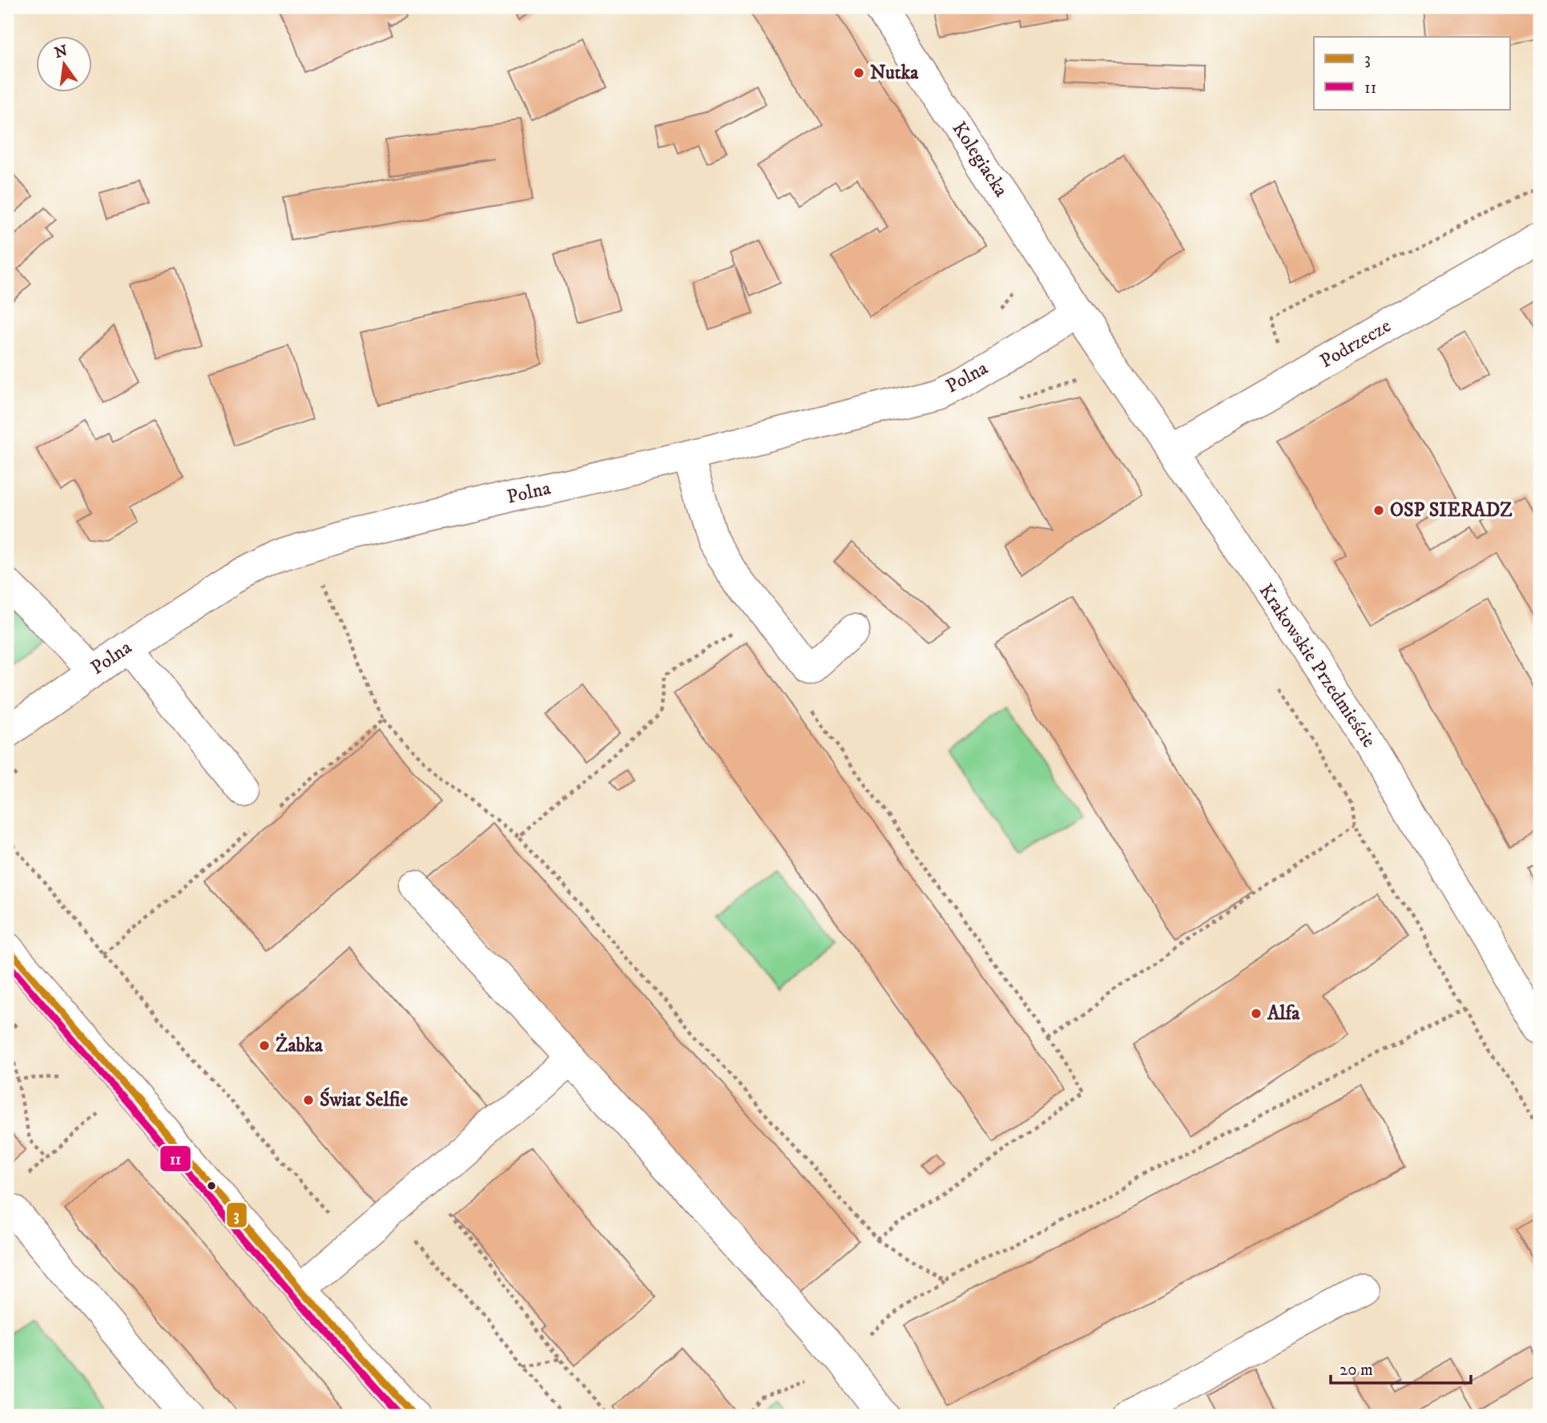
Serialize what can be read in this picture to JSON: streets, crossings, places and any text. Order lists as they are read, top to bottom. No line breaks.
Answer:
{"streets":{"street":["Kolegiacka","Podrzecze","Polna","Krakowskie Przedmieście"]},"crossings":[["Kolegiacka","Polna"],["Kolegiacka","Krakowskie Przedmieście"],["Podrzecze","Krakowskie Przedmieście"],["Polna","Krakowskie Przedmieście"]],"places":["Nutka","OSP SIERADZ","Alfa","Żabka","Świat Selfie"],"lines":["transit line 3","transit line 11"],"legend":["3","11"],"scale_bar":"20 m","north":"top"}
